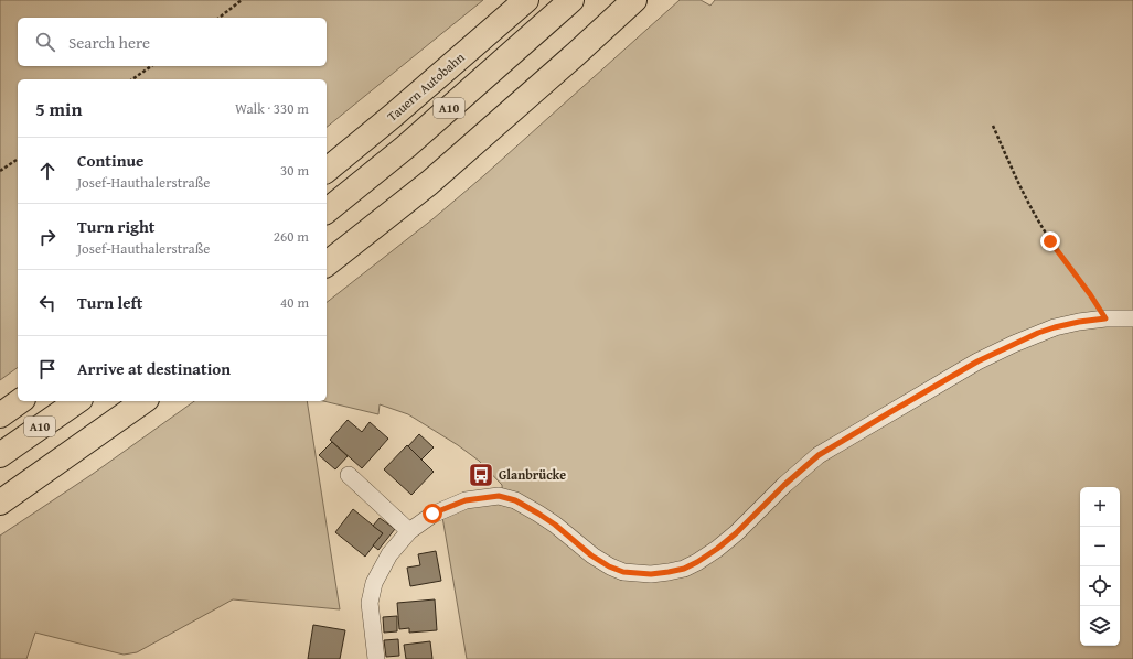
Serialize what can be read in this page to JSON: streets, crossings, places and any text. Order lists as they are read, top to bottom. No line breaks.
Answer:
{"streets":{"highway":["Tauern Autobahn","A10"]},"places":{"bus stop":["Glanbrücke"]},"page":{"search":"Search here","heading":["5 min","Walk · 330 m"],"list":[["Continue","Josef-Hauthalerstraße","30 m"],["Turn right","Josef-Hauthalerstraße","260 m"],["Turn left","40 m"],"Arrive at destination"],"map_buttons":["+","−"]}}
